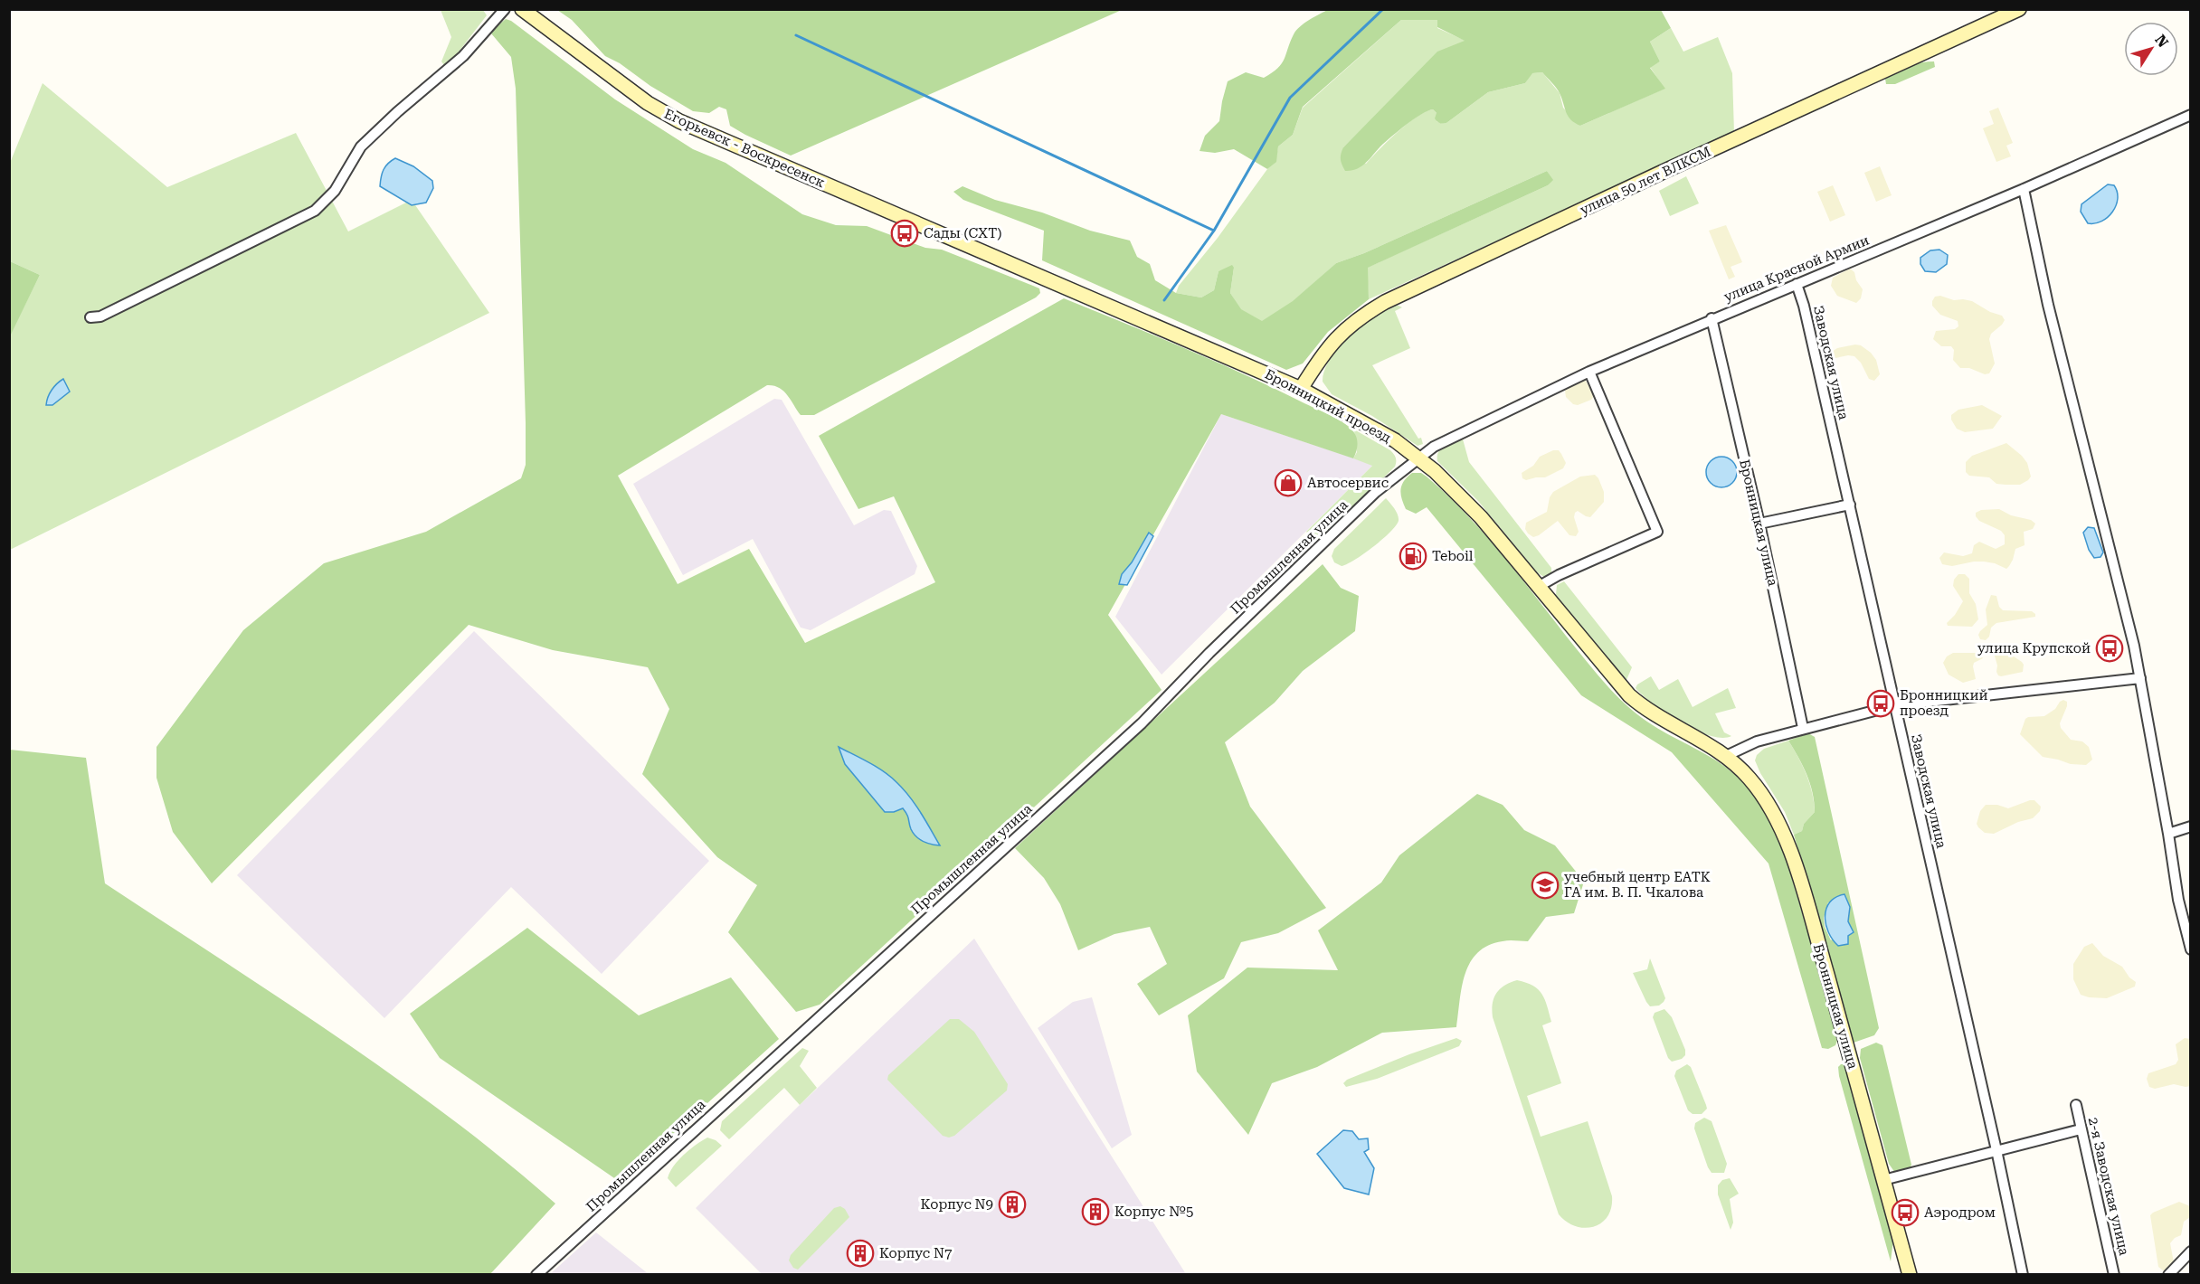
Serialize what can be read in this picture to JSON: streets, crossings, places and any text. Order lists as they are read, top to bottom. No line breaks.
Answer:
{"streets":{"main road":["Егорьевск - Воскресенск","улица 50 лет ВЛКСМ","Бронницкий проезд","Бронницкая улица"],"street":["улица Красной Армии","Заводская улица","Промышленная улица","2-я Заводская улица"]},"crossings":[["Егорьевск - Воскресенск","Бронницкий проезд"],["улица 50 лет ВЛКСМ","Бронницкий проезд"],["улица Красной Армии","Заводская улица"],["улица Красной Армии","Бронницкий проезд"],["улица Красной Армии","Бронницкая улица"],["улица Красной Армии","Промышленная улица"],["Бронницкий проезд","Бронницкая улица"],["Бронницкий проезд","Промышленная улица"]],"places":{"bus stop":["Сады (СХТ)","улица Крупской","Бронницкий проезд","Аэродром"],"shop":["Автосервис"],"fuel station":["Teboil"],"school or university":["учебный центр ЕАТК ГА им. В. П. Чкалова"],"building":["Корпус N9","Корпус №5","Корпус N7"]},"north":"top right"}
